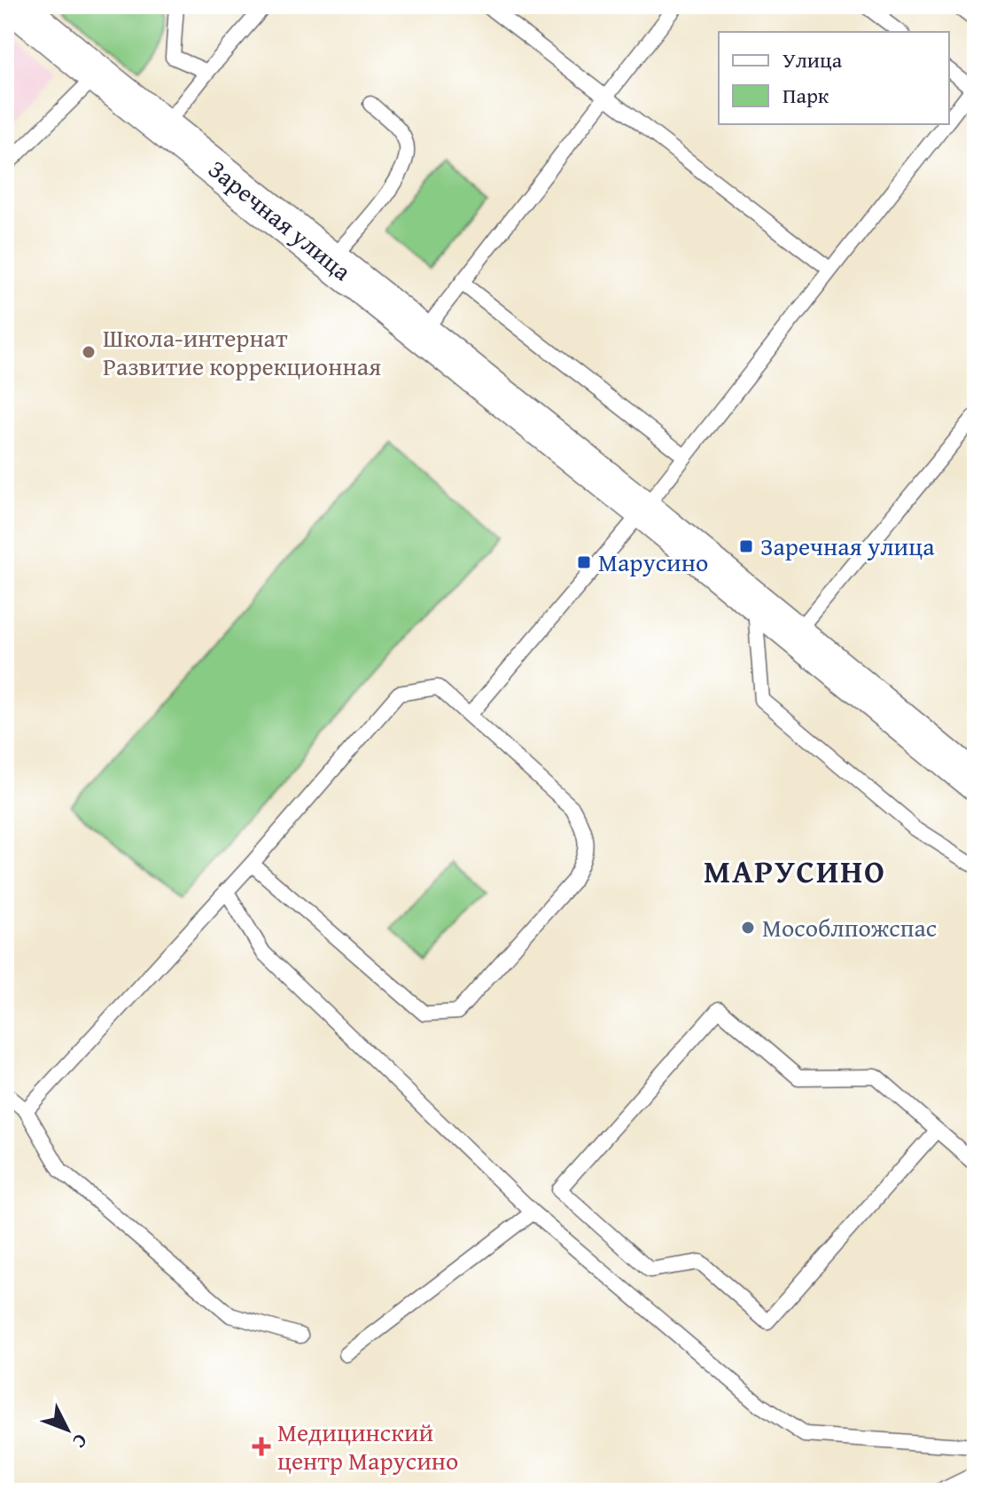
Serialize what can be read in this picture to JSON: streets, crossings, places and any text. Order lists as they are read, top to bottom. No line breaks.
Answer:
{"streets":{"street":["Заречная улица"]},"districts":["МАРУСИНО"],"places":{"other":["Школа-интернат Развитие коррекционная","Мособлпожспас"],"transit":["Заречная улица","Марусино"],"health":["Медицинский центр Марусино"]},"legend":["Улица","Парк"],"north":"bottom right"}
